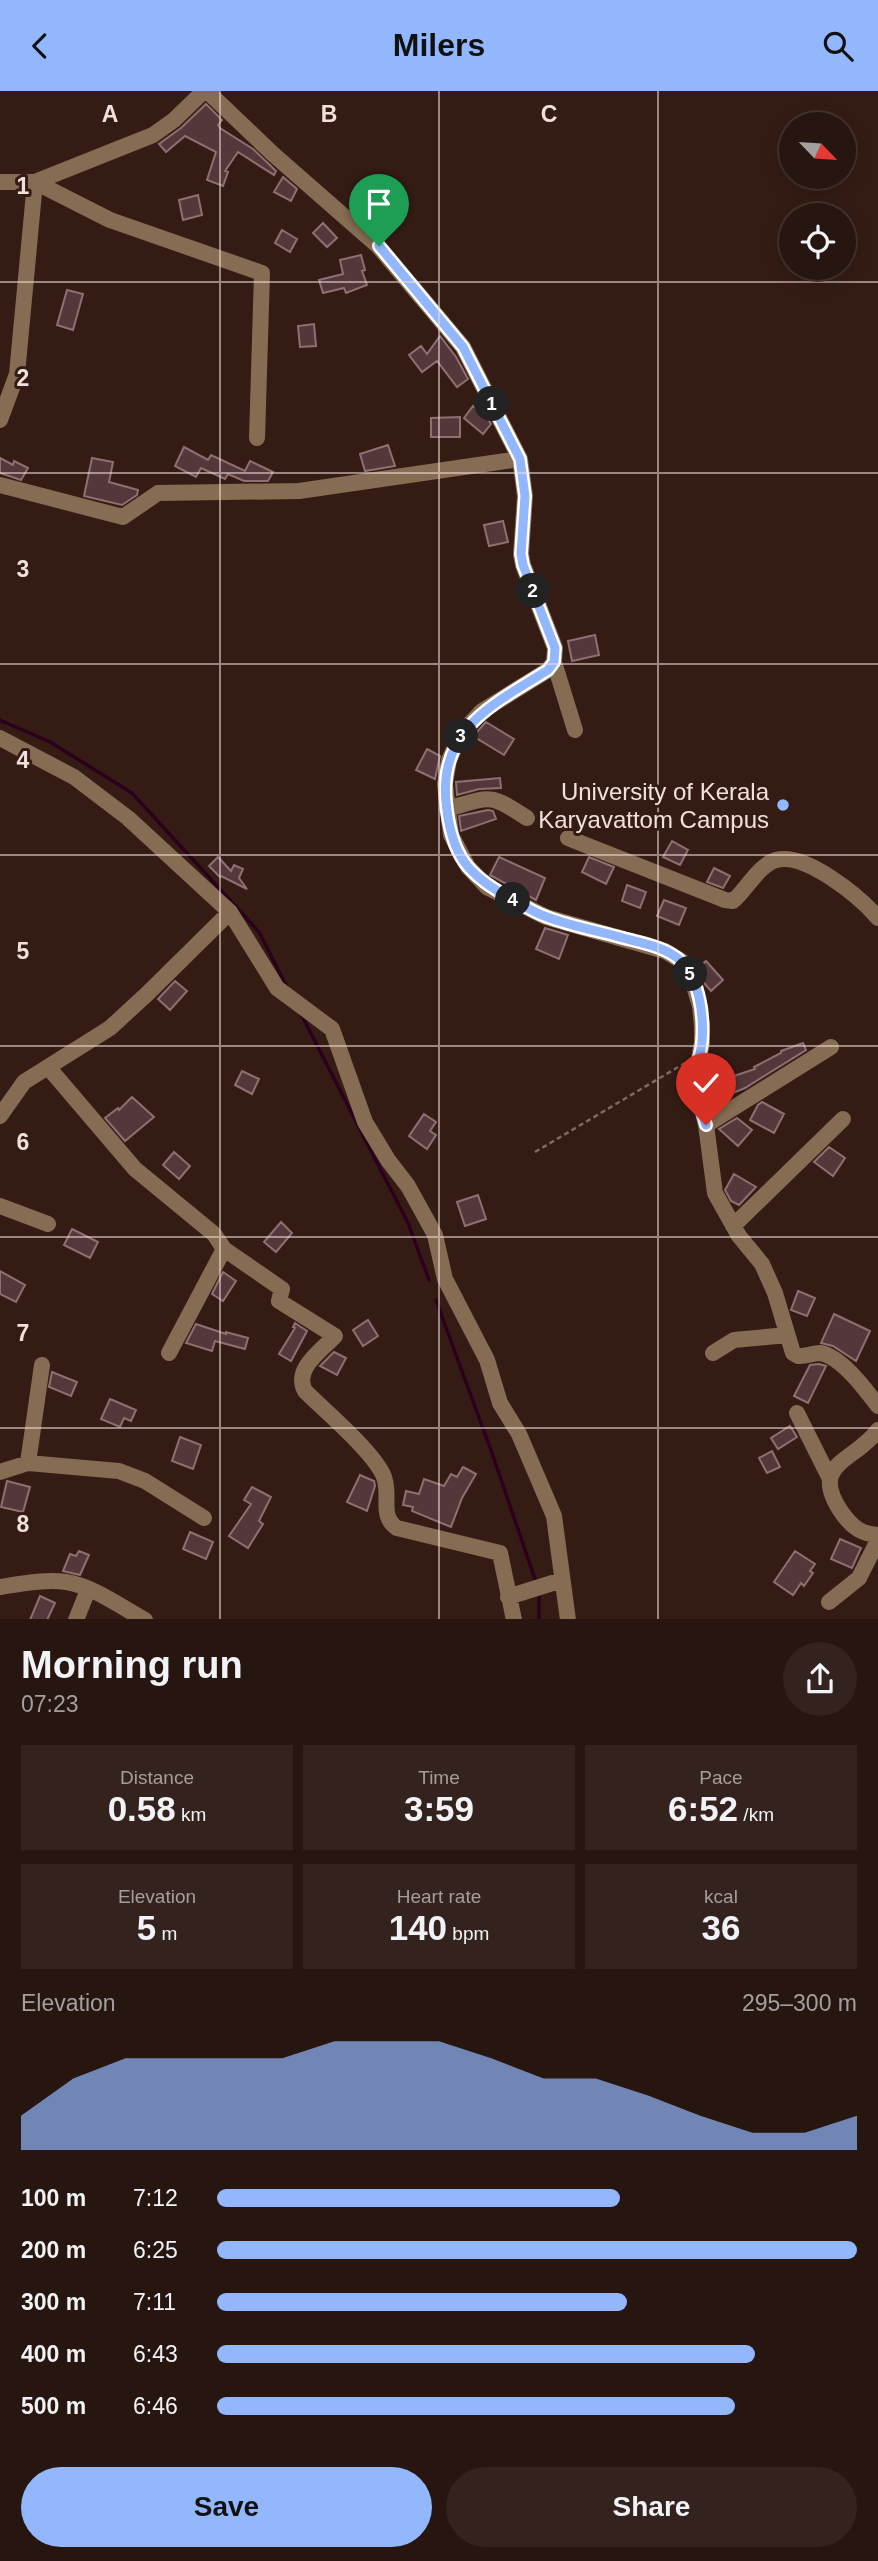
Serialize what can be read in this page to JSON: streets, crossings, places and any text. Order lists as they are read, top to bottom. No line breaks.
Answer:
{"places":["University of Kerala Karyavattom Campus"],"north":"bottom right","page":{"header":"Milers","pins":["1","2","3","4","5"],"heading":["Morning run","07:23"],"stats":[["Distance","0.58 km"],["Time","3:59"],["Pace","6:52 /km"],["Elevation","5 m"],["Heart rate","140 bpm"],["kcal","36"]],"chart":["Elevation","295–300 m"],"list":[{"name":"100 m","note":"7:12"},{"name":"200 m","note":"6:25"},{"name":"300 m","note":"7:11"},{"name":"400 m","note":"6:43"},{"name":"500 m","note":"6:46"}],"buttons":["Save","Share"]},"grid":{"columns":["A","B","C"],"rows":["1","2","3","4","5","6","7","8"]}}
